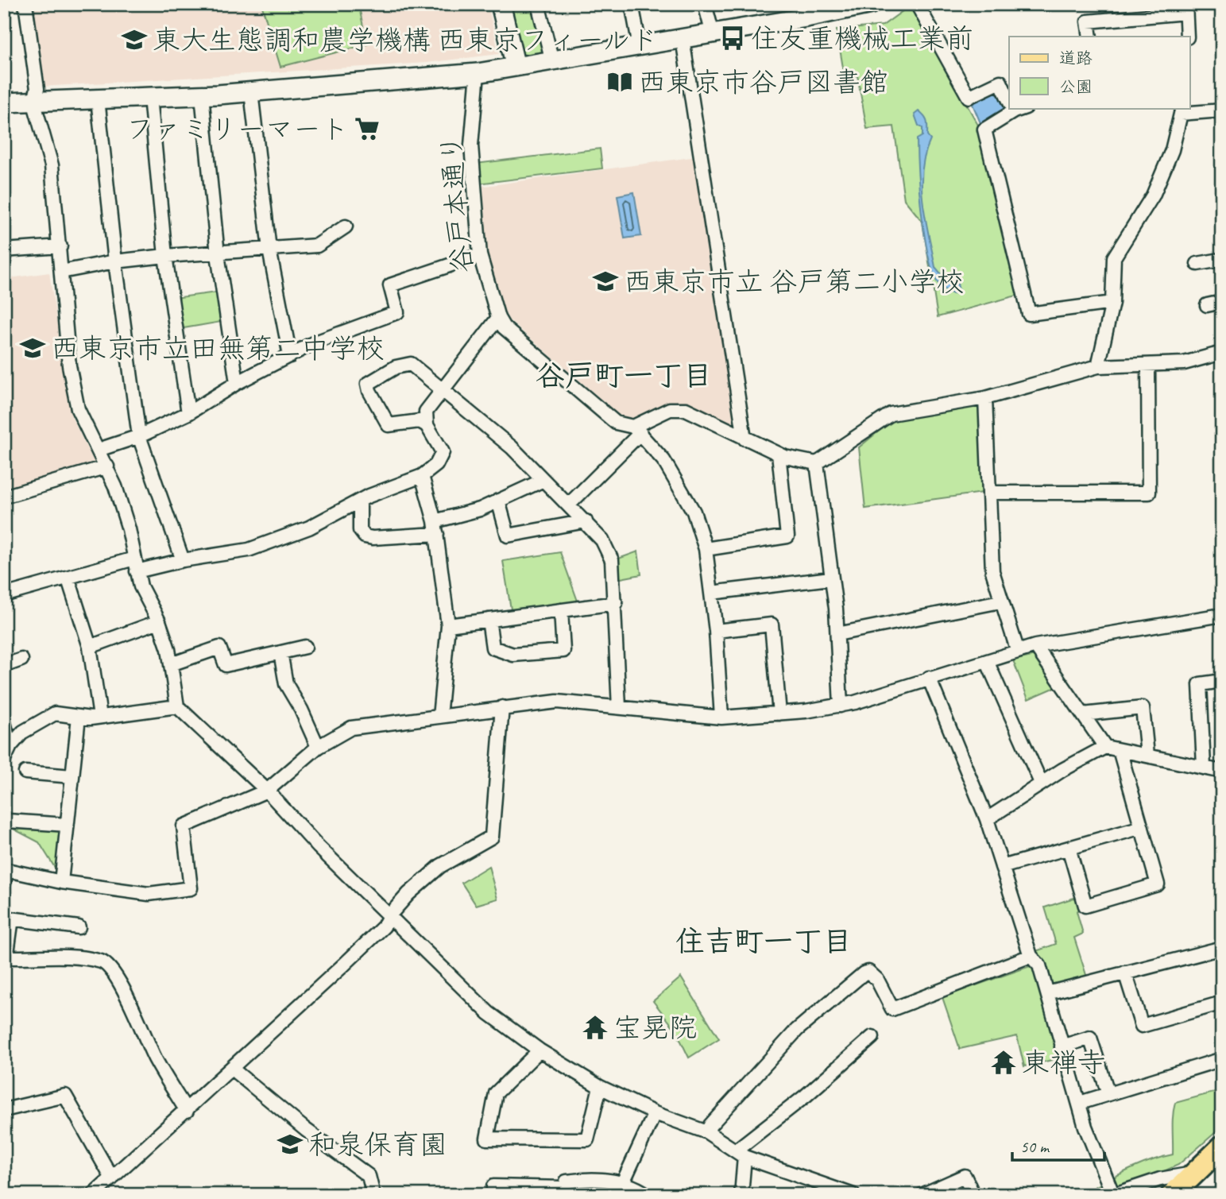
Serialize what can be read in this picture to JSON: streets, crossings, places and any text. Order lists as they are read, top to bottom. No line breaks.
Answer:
{"streets":{"street":["谷戸本通り"]},"districts":["谷戸町一丁目","住吉町一丁目"],"places":{"bus stop":["住友重機械工業前"],"school or university":["東大生態調和農学機構 西東京フィールド","西東京市立 谷戸第二小学校","西東京市立田無第二中学校","和泉保育園"],"library":["西東京市谷戸図書館"],"supermarket":["ファミリーマート"],"temple":["宝晃院","東禅寺"]},"legend":["道路","公園"],"scale_bar":"50 m"}
